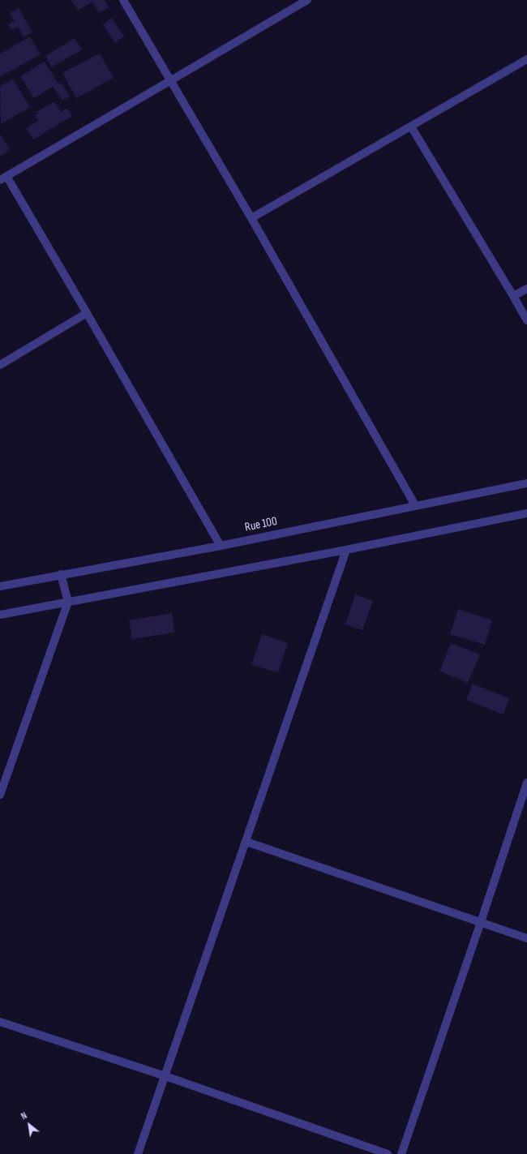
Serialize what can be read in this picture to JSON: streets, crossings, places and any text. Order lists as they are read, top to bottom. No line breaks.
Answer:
{"streets":{"street":["Rue 100"]},"north":"top left"}
